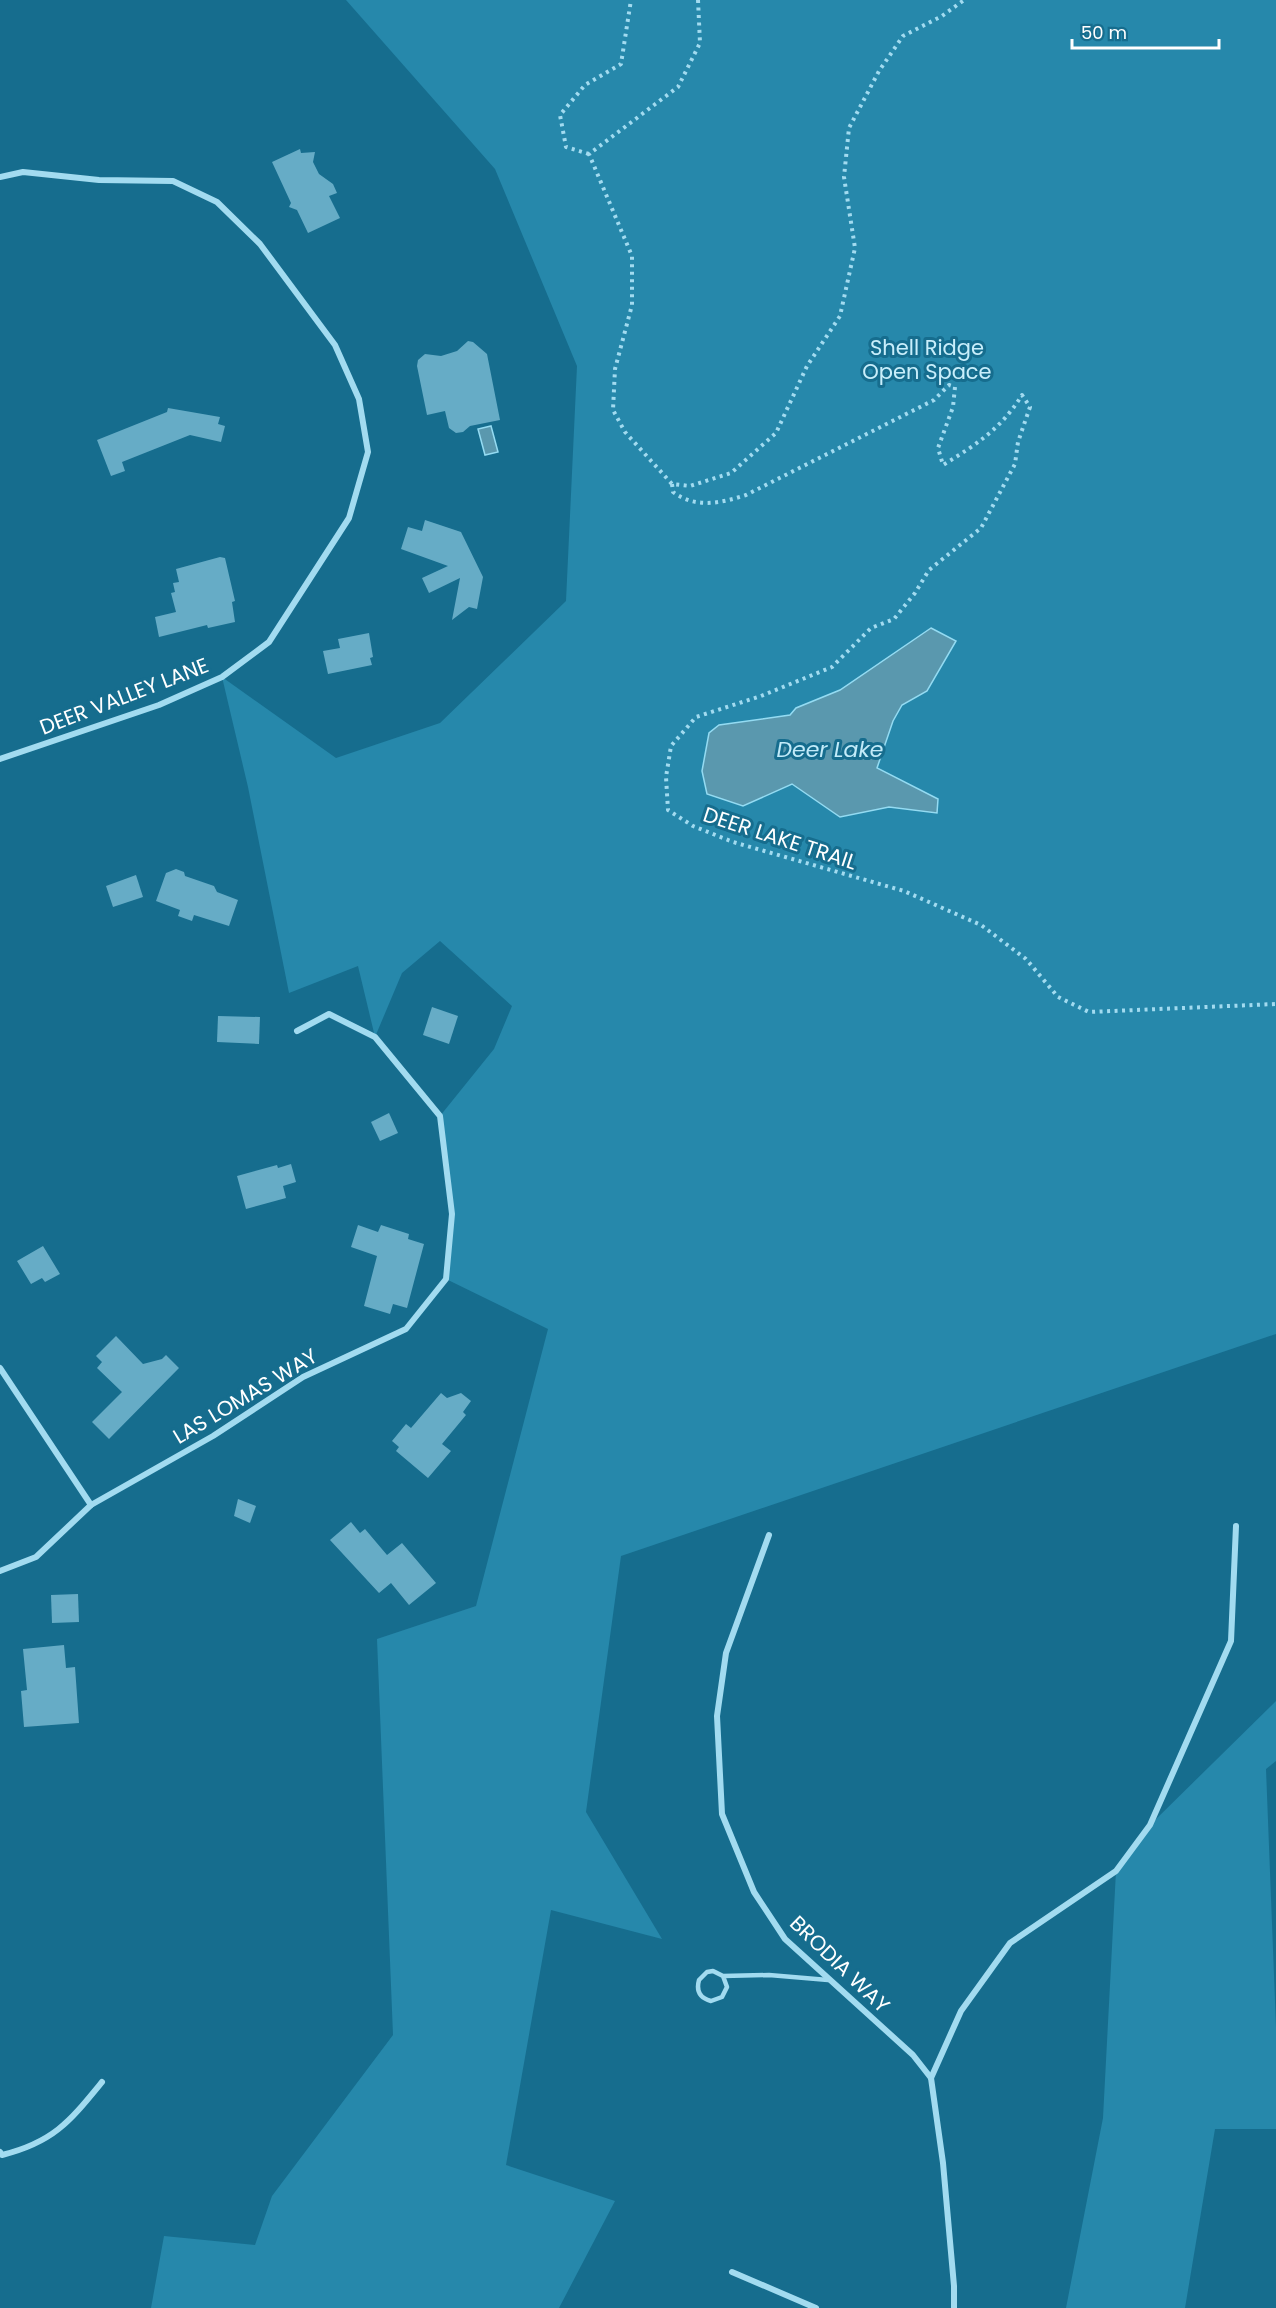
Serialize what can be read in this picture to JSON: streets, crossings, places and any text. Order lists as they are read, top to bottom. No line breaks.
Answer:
{"streets":{"street":["DEER VALLEY LANE","LAS LOMAS WAY","BRODIA WAY"],"path":["DEER LAKE TRAIL"]},"water":["Deer Lake"],"parks":["Shell Ridge Open Space"],"scale_bar":"50 m"}
